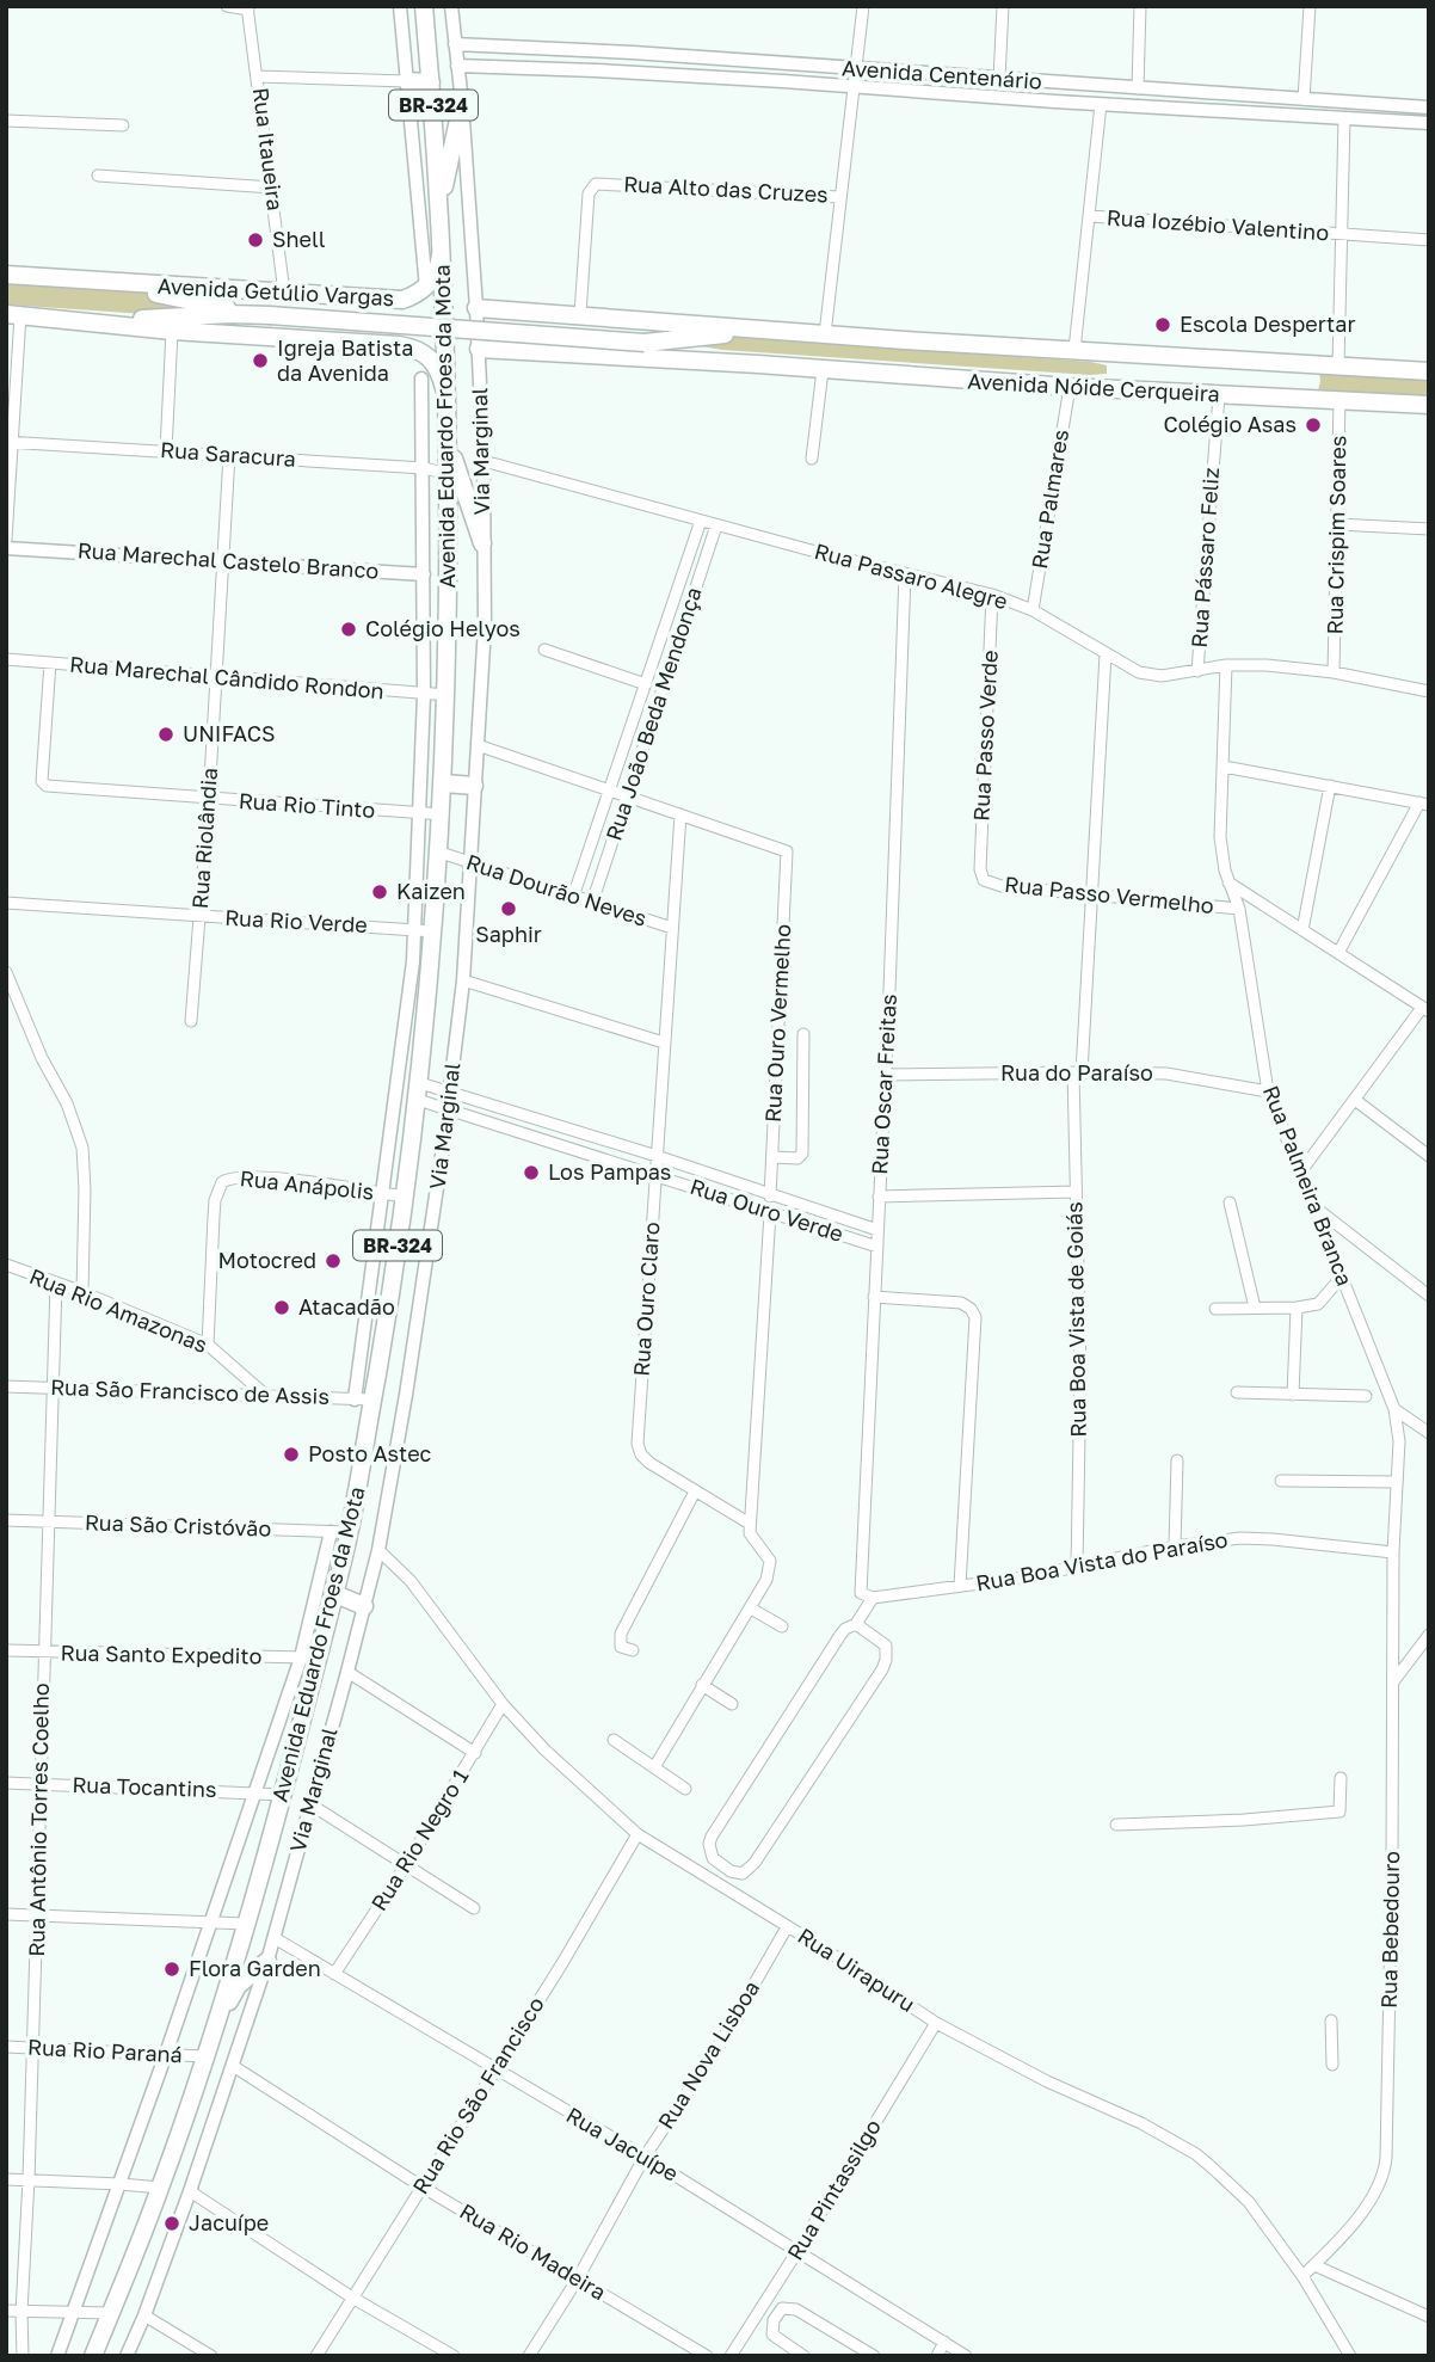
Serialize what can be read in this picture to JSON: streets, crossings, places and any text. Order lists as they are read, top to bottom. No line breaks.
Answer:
{"streets":{"main road":["BR-324","Avenida Getúlio Vargas","Avenida Nóide Cerqueira","Avenida Eduardo Froes da Mota"],"street":["Avenida Centenário","Rua Itaueira","Rua Alto das Cruzes","Rua Iozébio Valentino","Via Marginal","Rua Saracura","Rua Palmares","Rua Crispim Soares","Rua Pássaro Feliz","Rua Marechal Castelo Branco","Rua Passaro Alegre","Rua Marechal Cândido Rondon","Rua João Beda Mendonça","Rua Passo Verde","Rua Rio Tinto","Rua Riolândia","Rua Dourão Neves","Rua Passo Vermelho","Rua Rio Verde","Rua Ouro Vermelho","Rua do Paraíso","Rua Oscar Freitas","Rua Anápolis","Rua Palmeira Branca","Rua Ouro Verde","Rua Ouro Claro","Rua Rio Amazonas","Rua Boa Vista de Goiás","Rua São Francisco de Assis","Rua São Cristóvão","Rua Boa Vista do Paraíso","Rua Santo Expedito","Rua Tocantins","Rua Antônio Torres Coelho","Rua Rio Negro 1","Rua Bebedouro","Rua Uirapuru","Rua Rio Paraná","Rua Nova Lisboa","Rua Rio São Francisco","Rua Jacuípe","Rua Pintassilgo","Rua Rio Madeira"]},"crossings":[["Avenida Centenário","Via Marginal"],["Rua Itaueira","Avenida Getúlio Vargas"],["Rua Alto das Cruzes","Avenida Nóide Cerqueira"],["Rua Iozébio Valentino","Avenida Nóide Cerqueira"],["Avenida Getúlio Vargas","Avenida Eduardo Froes da Mota"],["Avenida Nóide Cerqueira","Via Marginal"],["Avenida Nóide Cerqueira","Rua Palmares"],["Avenida Nóide Cerqueira","Rua Crispim Soares"],["Avenida Nóide Cerqueira","Rua Pássaro Feliz"],["Avenida Eduardo Froes da Mota","Rua Saracura"],["Avenida Eduardo Froes da Mota","Rua Marechal Castelo Branco"],["Avenida Eduardo Froes da Mota","Rua Marechal Cândido Rondon"],["Avenida Eduardo Froes da Mota","Rua Rio Tinto"],["Avenida Eduardo Froes da Mota","Rua Dourão Neves"],["Avenida Eduardo Froes da Mota","Rua Rio Verde"],["Avenida Eduardo Froes da Mota","Rua Anápolis"],["Avenida Eduardo Froes da Mota","Rua Ouro Verde"],["Avenida Eduardo Froes da Mota","Rua São Francisco de Assis"],["Avenida Eduardo Froes da Mota","Rua São Cristóvão"],["Avenida Eduardo Froes da Mota","Rua Santo Expedito"],["Avenida Eduardo Froes da Mota","Rua Tocantins"],["Avenida Eduardo Froes da Mota","Rua Rio Paraná"],["Via Marginal","Rua Passaro Alegre"],["Via Marginal","Rua Dourão Neves"],["Via Marginal","Rua Ouro Verde"],["Via Marginal","Rua Uirapuru"],["Via Marginal","Rua Jacuípe"],["Via Marginal","Rua Rio Madeira"],["Rua Saracura","Rua Riolândia"],["Rua Palmares","Rua Passaro Alegre"],["Rua Crispim Soares","Rua Passaro Alegre"],["Rua Pássaro Feliz","Rua Passaro Alegre"],["Rua Marechal Castelo Branco","Rua Riolândia"],["Rua Passaro Alegre","Rua João Beda Mendonça"],["Rua Passaro Alegre","Rua Passo Verde"],["Rua Passaro Alegre","Rua Oscar Freitas"],["Rua Passaro Alegre","Rua Palmeira Branca"],["Rua Passaro Alegre","Rua Boa Vista de Goiás"],["Rua Marechal Cândido Rondon","Rua Rio Tinto"],["Rua Marechal Cândido Rondon","Rua Riolândia"],["Rua João Beda Mendonça","Rua Dourão Neves"],["Rua Passo Verde","Rua Passo Vermelho"],["Rua Rio Tinto","Rua Riolândia"],["Rua Riolândia","Rua Rio Verde"],["Rua Dourão Neves","Rua Ouro Claro"],["Rua Passo Vermelho","Rua Palmeira Branca"],["Rua Passo Vermelho","Rua Boa Vista de Goiás"],["Rua Ouro Vermelho","Rua Ouro Verde"],["Rua Ouro Vermelho","Rua Ouro Claro"],["Rua do Paraíso","Rua Oscar Freitas"],["Rua do Paraíso","Rua Palmeira Branca"],["Rua do Paraíso","Rua Boa Vista de Goiás"],["Rua Oscar Freitas","Rua Ouro Verde"],["Rua Oscar Freitas","Rua Boa Vista do Paraíso"],["Rua Anápolis","Rua Rio Amazonas"],["Rua Palmeira Branca","Rua Boa Vista do Paraíso"],["Rua Palmeira Branca","Rua Bebedouro"],["Rua Ouro Verde","Rua Ouro Claro"],["Rua Rio Amazonas","Rua São Francisco de Assis"],["Rua Rio Amazonas","Rua Antônio Torres Coelho"],["Rua Boa Vista de Goiás","Rua Boa Vista do Paraíso"],["Rua São Francisco de Assis","Rua Antônio Torres Coelho"],["Rua São Cristóvão","Rua Antônio Torres Coelho"],["Rua Boa Vista do Paraíso","Rua Bebedouro"],["Rua Santo Expedito","Rua Antônio Torres Coelho"],["Rua Tocantins","Rua Antônio Torres Coelho"],["Rua Antônio Torres Coelho","Rua Rio Paraná"],["Rua Rio Negro 1","Rua Uirapuru"],["Rua Rio Negro 1","Rua Jacuípe"],["Rua Bebedouro","Rua Uirapuru"],["Rua Uirapuru","Rua Nova Lisboa"],["Rua Uirapuru","Rua Rio São Francisco"],["Rua Uirapuru","Rua Pintassilgo"],["Rua Nova Lisboa","Rua Jacuípe"],["Rua Nova Lisboa","Rua Rio Madeira"],["Rua Rio São Francisco","Rua Jacuípe"],["Rua Rio São Francisco","Rua Rio Madeira"],["Rua Jacuípe","Rua Pintassilgo"]],"places":["Shell","Escola Despertar","Igreja Batista da Avenida","Colégio Asas","Colégio Helyos","UNIFACS","Kaizen","Saphir","Los Pampas","Motocred","Atacadão","Posto Astec","Flora Garden","Jacuípe"]}
